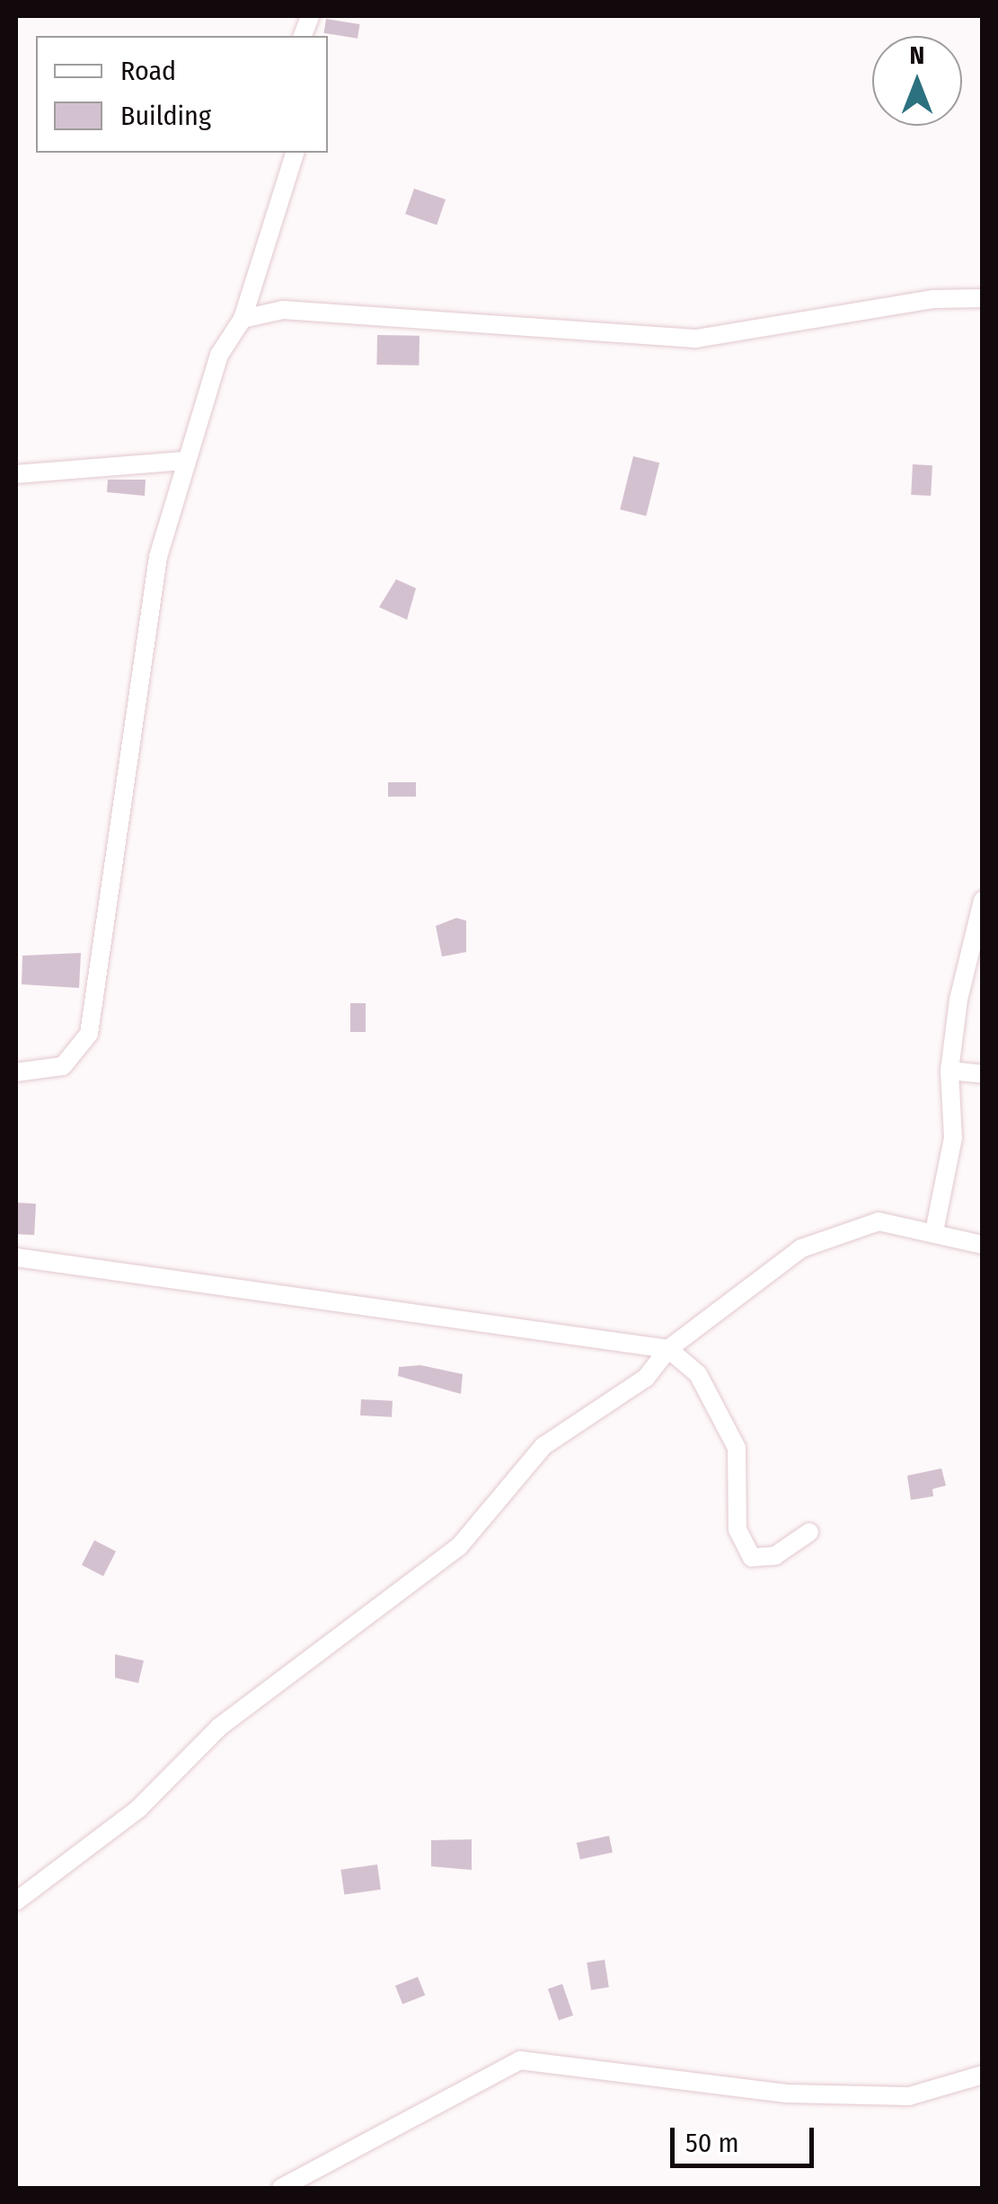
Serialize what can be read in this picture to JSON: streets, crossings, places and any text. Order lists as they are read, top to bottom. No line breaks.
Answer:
{"legend":["Road","Building"],"scale_bar":"50 m","north":"top"}
